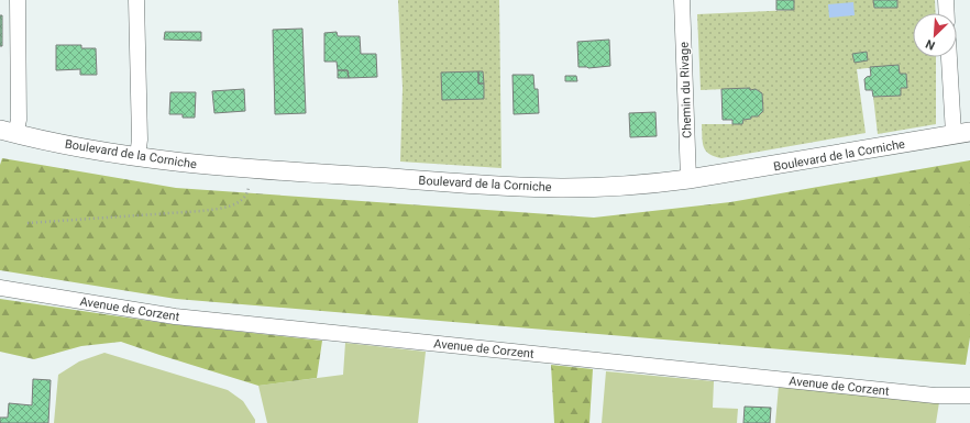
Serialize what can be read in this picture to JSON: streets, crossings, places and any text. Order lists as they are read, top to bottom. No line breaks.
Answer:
{"streets":{"street":["Chemin du Rivage","Boulevard de la Corniche","Avenue de Corzent"]},"crossings":[["Chemin du Rivage","Boulevard de la Corniche"]],"north":"bottom left"}
